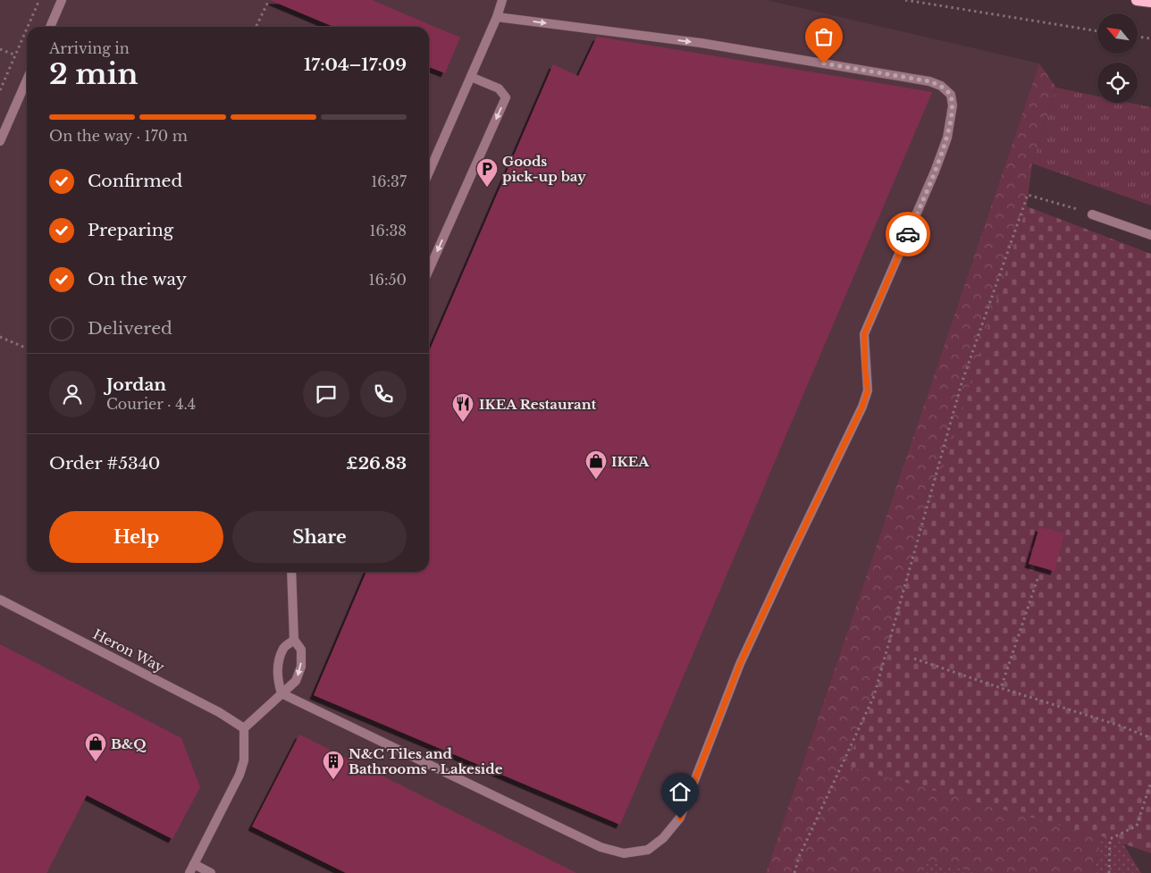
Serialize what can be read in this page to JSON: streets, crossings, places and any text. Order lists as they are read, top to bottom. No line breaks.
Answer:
{"streets":{"street":["Heron Way"]},"places":{"parking":["Goods pick-up bay"],"restaurant":["IKEA Restaurant"],"shop":["IKEA","B&Q"],"building":["N&C Tiles and Bathrooms - Lakeside"]},"north":"top left","page":{"heading":["2 min","Arriving in","17:04–17:09"],"panel":["Jordan","Courier · 4.4","Order #5340","£26.83"],"bar":"On the way · 170 m","list":[["Confirmed","16:37"],["Preparing","16:38"],["On the way","16:50"],"Delivered"],"buttons":["Help","Share"]}}
